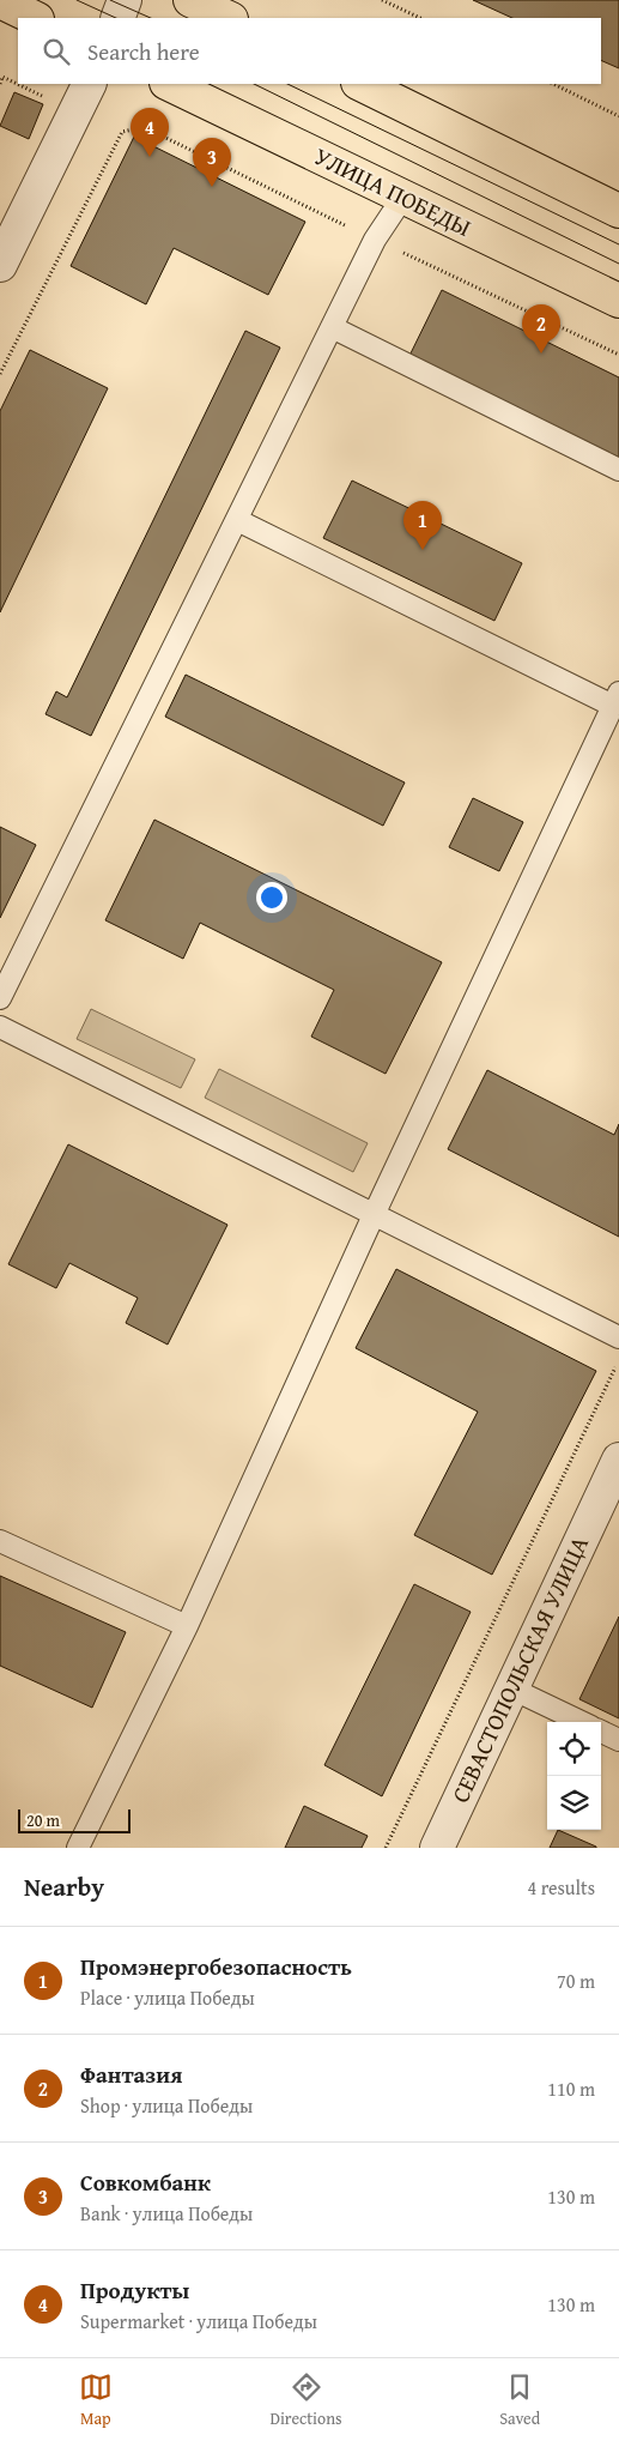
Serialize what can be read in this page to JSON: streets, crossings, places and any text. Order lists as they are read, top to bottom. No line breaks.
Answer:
{"streets":{"main road":["УЛИЦА ПОБЕДЫ"],"street":["СЕВАСТОПОЛЬСКАЯ УЛИЦА"]},"scale_bar":"20 m","page":{"search":"Search here","pins":["4","3","2","1"],"scale":"20 m","heading":["Nearby","4 results"],"list":[{"mark":"1","name":"Промэнергобезопасность","note":"Place · улица Победы","value":"70 m"},{"mark":"2","name":"Фантазия","note":"Shop · улица Победы","value":"110 m"},{"mark":"3","name":"Совкомбанк","note":"Bank · улица Победы","value":"130 m"},{"mark":"4","name":"Продукты","note":"Supermarket · улица Победы","value":"130 m"}],"nav":["Map","Directions","Saved"]}}
